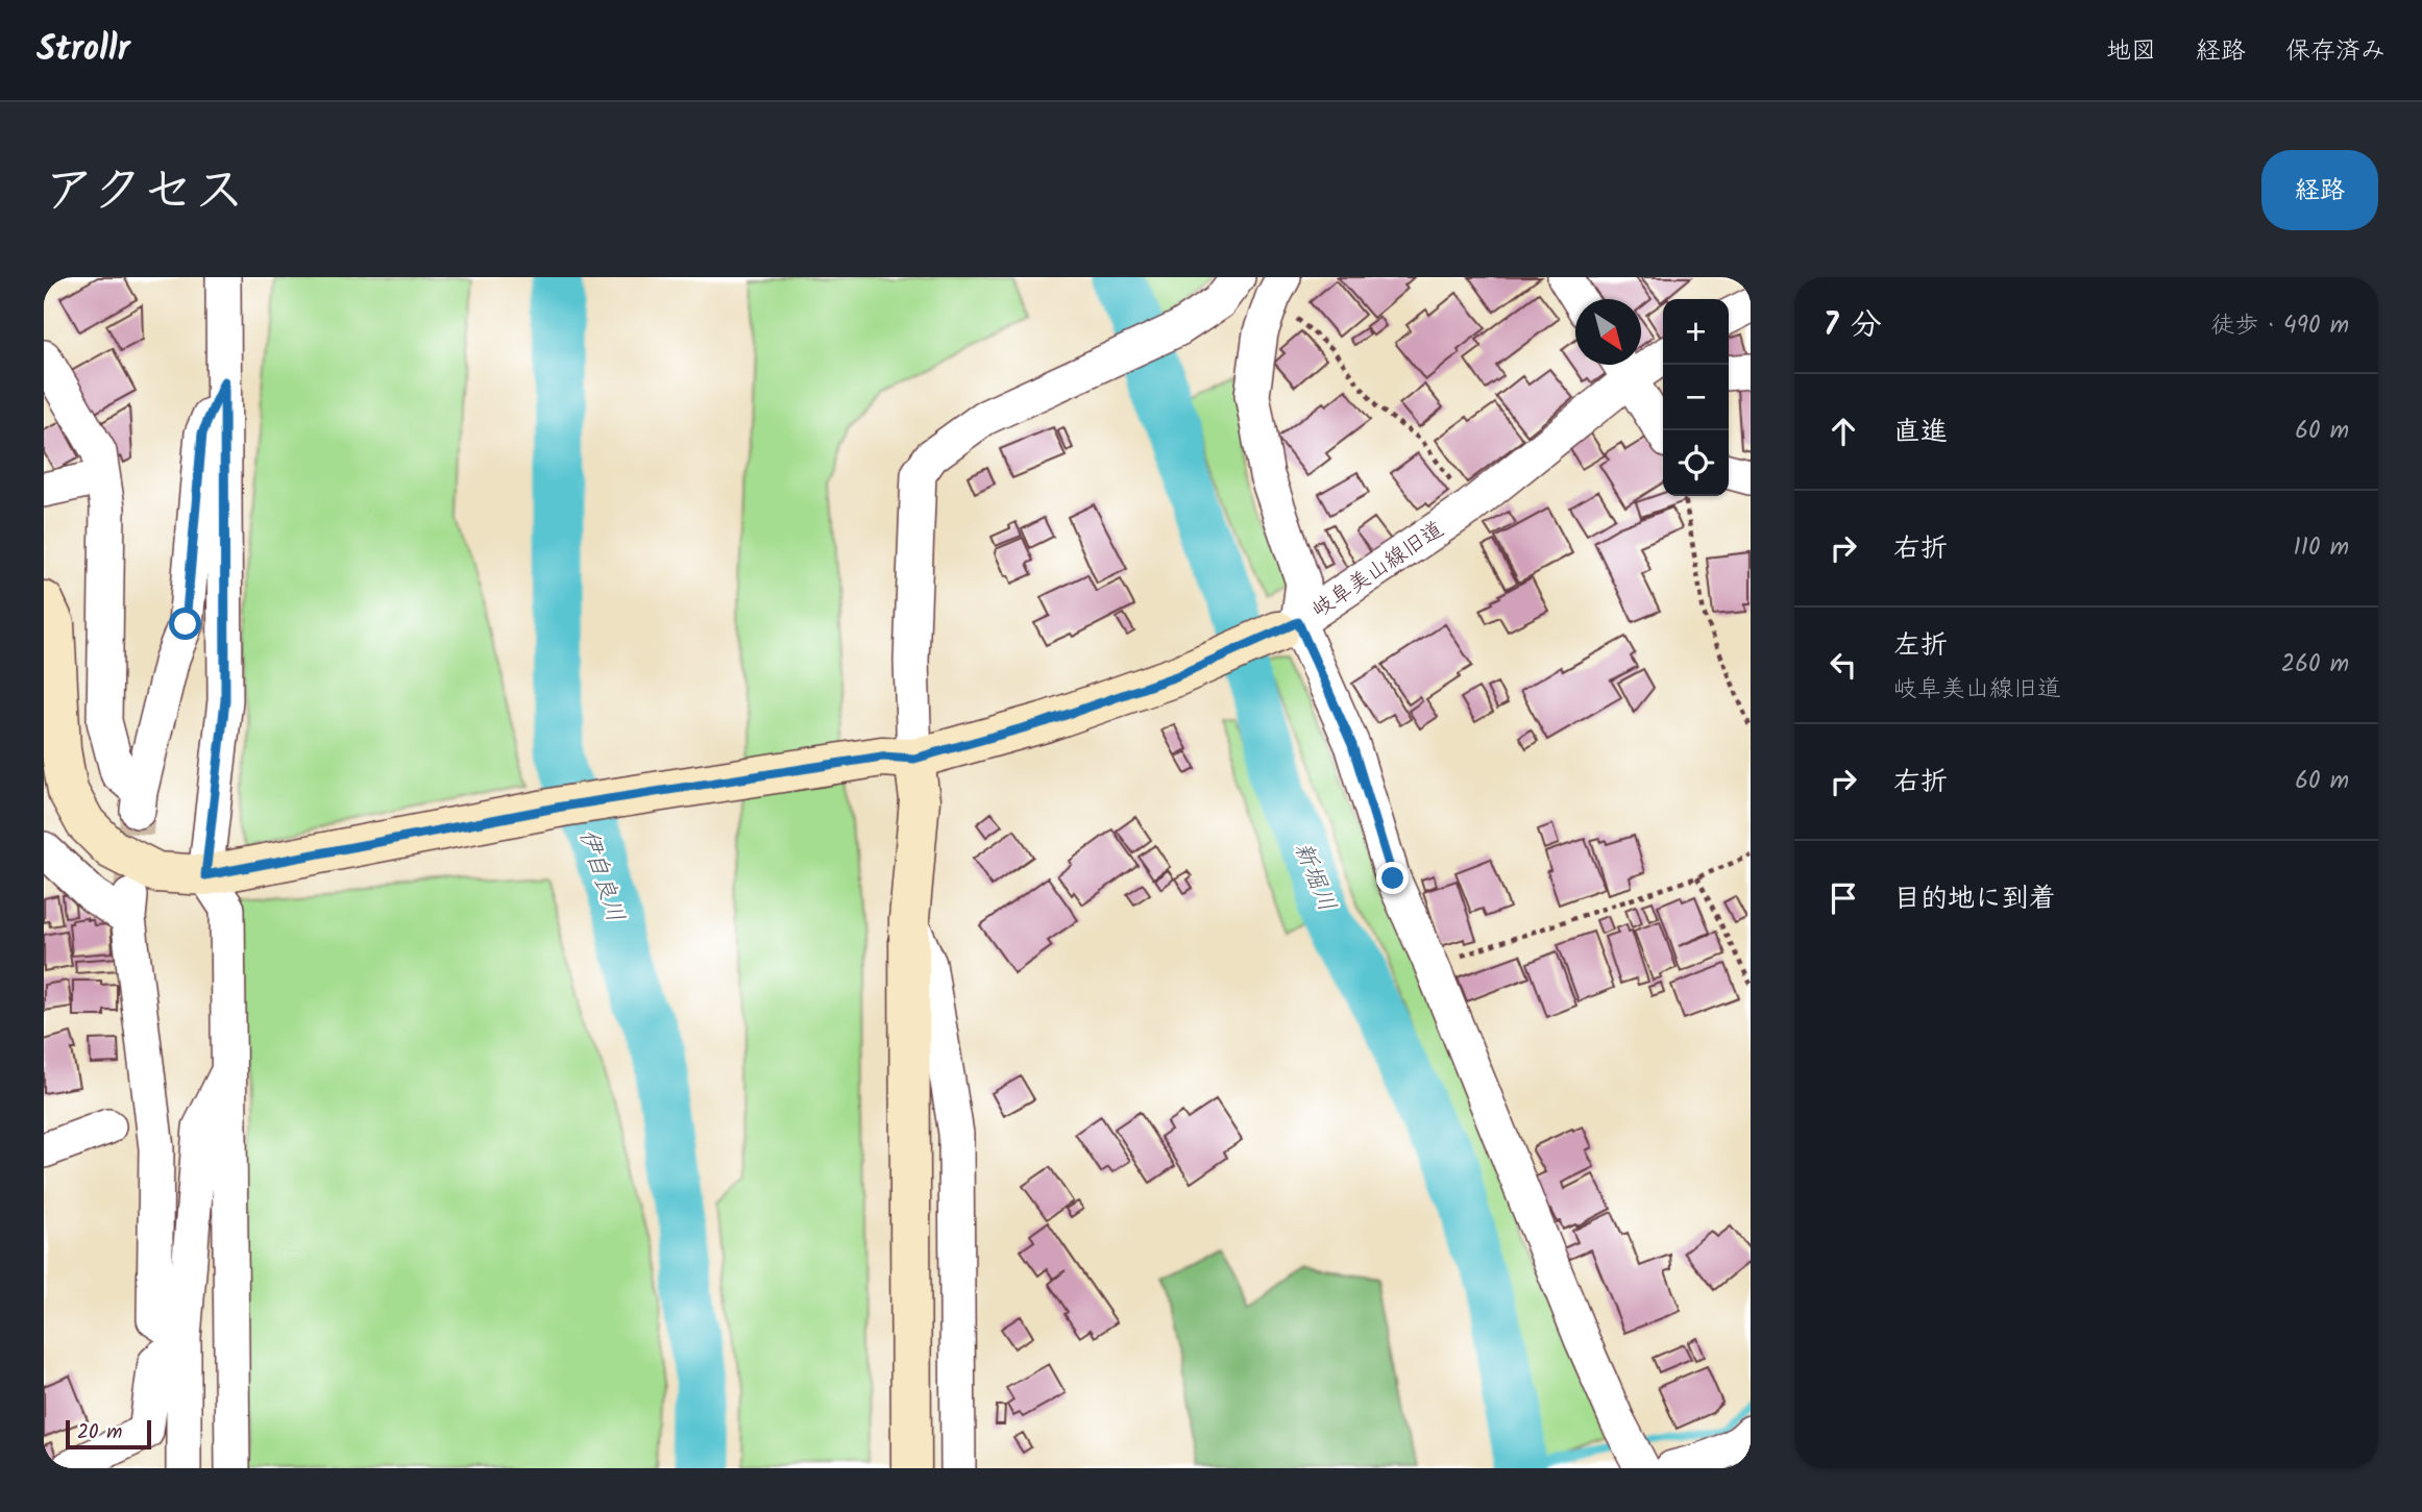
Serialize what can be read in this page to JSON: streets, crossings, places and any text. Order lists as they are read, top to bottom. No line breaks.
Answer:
{"streets":{"street":["岐阜美山線旧道"]},"water":["伊自良川","新堀川"],"scale_bar":"20 m","north":"bottom right","page":{"header":"Strollr","nav":["地図","経路","保存済み"],"title":"アクセス","buttons":"経路","heading":["7 分","徒歩 · 490 m"],"map_buttons":["+","−"],"list":[["直進","60 m"],["右折","110 m"],["左折","岐阜美山線旧道","260 m"],["右折","60 m"],"目的地に到着"],"scale":"20 m"}}
